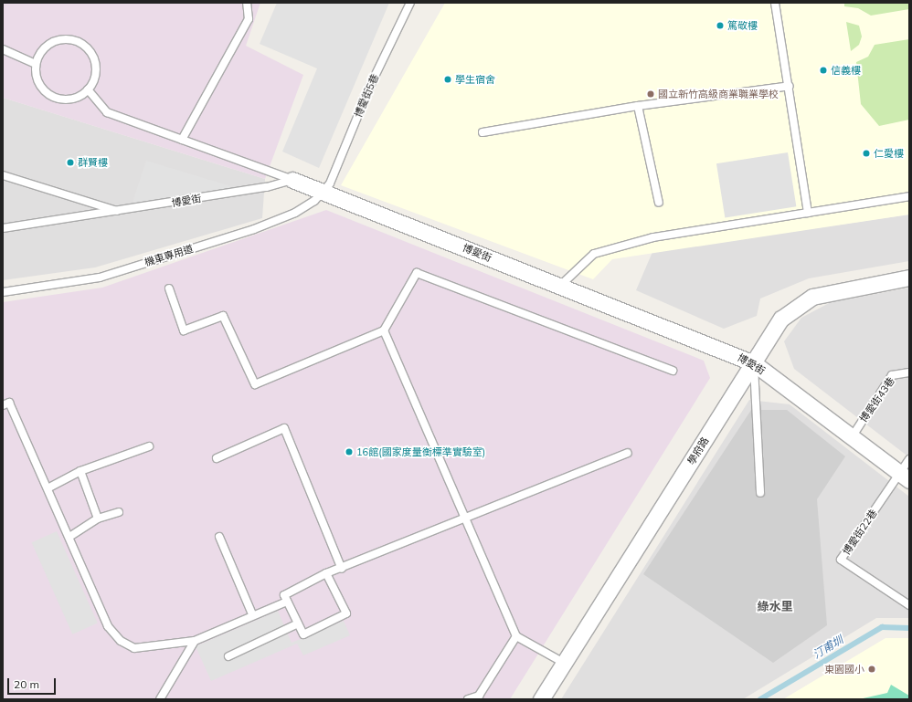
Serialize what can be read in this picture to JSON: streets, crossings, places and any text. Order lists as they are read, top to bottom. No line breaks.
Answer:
{"streets":{"street":["博愛街","學府路"],"lane":["博愛街5巷","機車專用道","博愛街43巷","博愛街22巷"]},"crossings":[["博愛街5巷","博愛街"],["博愛街5巷","機車專用道"],["博愛街","機車專用道"],["博愛街","博愛街43巷"],["博愛街","學府路"],["博愛街","博愛街22巷"]],"districts":["綠水里"],"water":["汀甫圳"],"places":["篤敬樓","信義樓","學生宿舍","國立新竹高級商業職業學校","仁愛樓","群賢樓","16館(國家度量衡標準實驗室)","東園國小"],"scale_bar":"20 m"}
